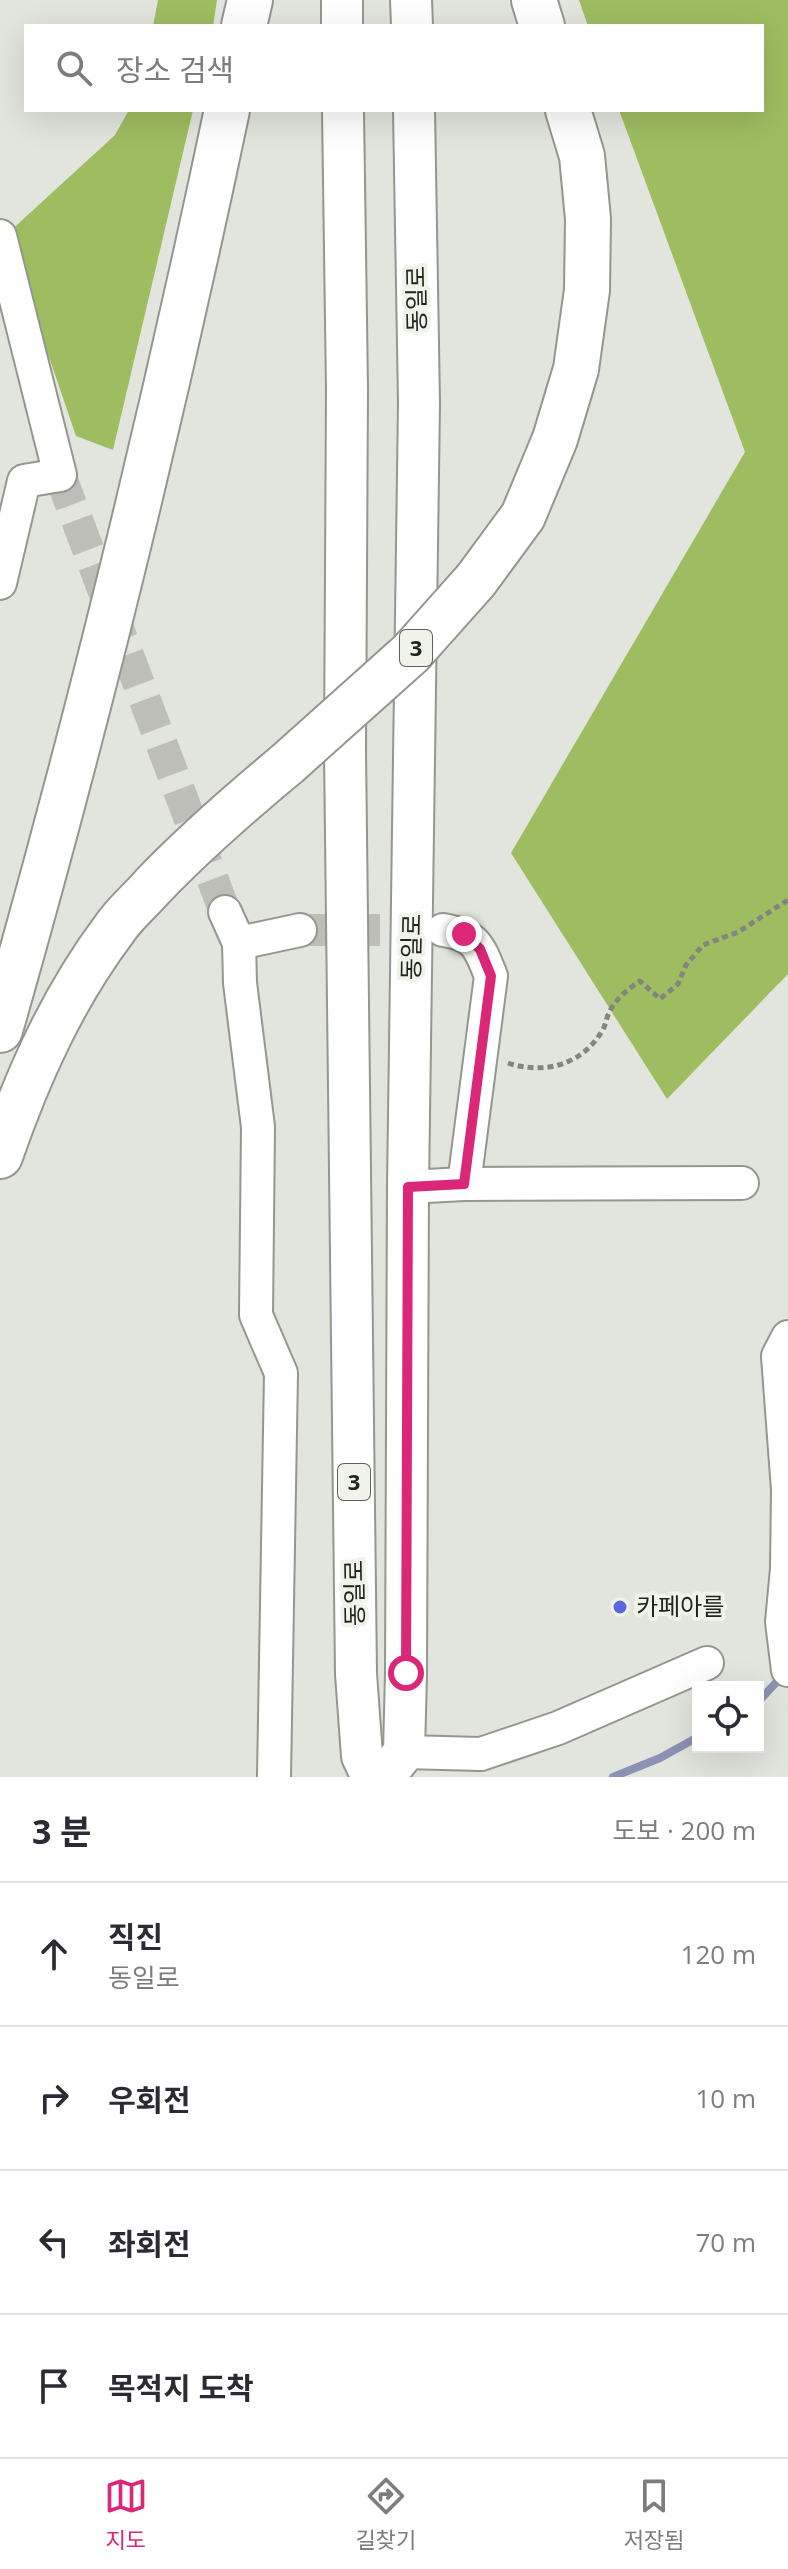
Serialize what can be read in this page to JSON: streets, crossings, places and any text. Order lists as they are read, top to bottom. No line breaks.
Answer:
{"streets":{"main road":["동일로","3"]},"places":["카페아를"],"page":{"search":"장소 검색","heading":["3 분","도보 · 200 m"],"list":[["직진","동일로","120 m"],["우회전","10 m"],["좌회전","70 m"],"목적지 도착"],"nav":["지도","길찾기","저장됨"]}}
